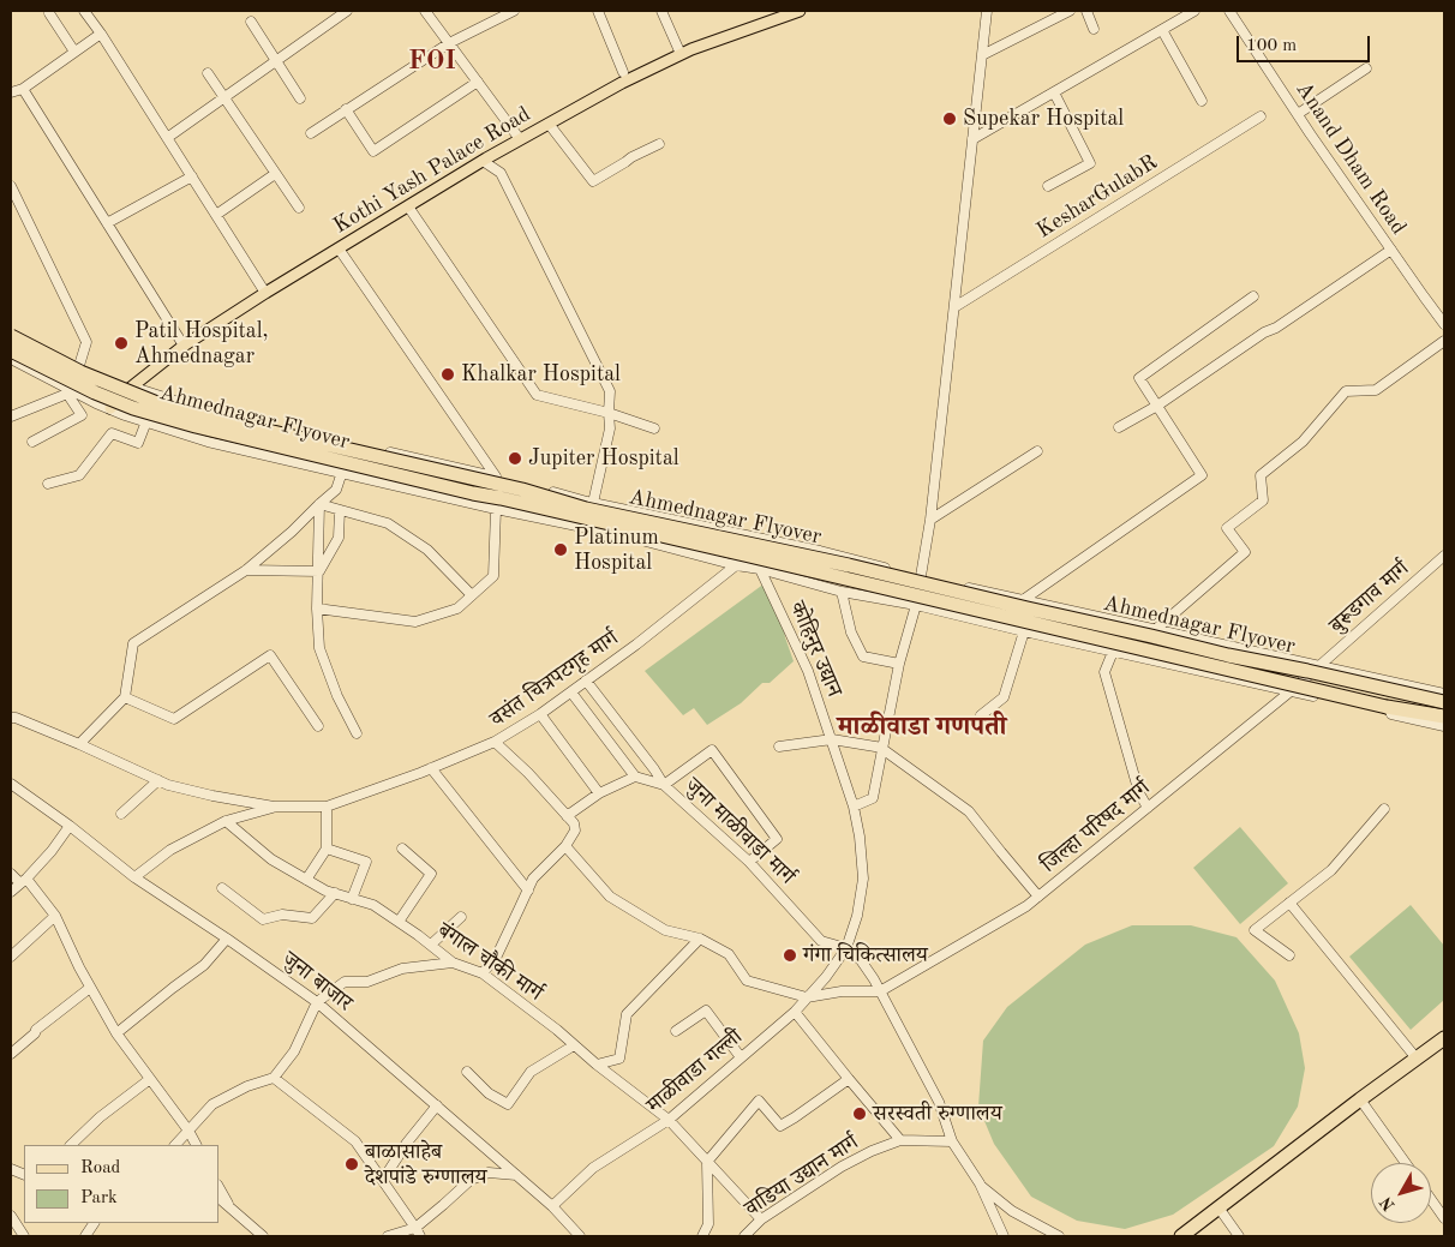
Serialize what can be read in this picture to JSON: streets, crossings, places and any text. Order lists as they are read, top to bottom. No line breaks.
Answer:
{"streets":{"highway":["Ahmednagar Flyover"],"main road":["Kothi Yash Palace Road"],"street":["Anand Dham Road","KesharGulabR","बुरूडगाव मार्ग","कोहिनुर उद्यान","वसंत चित्रपटगृह मार्ग","जिल्हा परिषद मार्ग","जुना माळीवाडा मार्ग","बंगाल चौकी मार्ग","जुना बाजार","माळीवाडा गल्ली","वाडिया उद्यान मार्ग"]},"crossings":[["बुरूडगाव मार्ग","जिल्हा परिषद मार्ग"],["कोहिनुर उद्यान","जुना माळीवाडा मार्ग"],["कोहिनुर उद्यान","माळीवाडा गल्ली"],["जुना माळीवाडा मार्ग","माळीवाडा गल्ली"],["बंगाल चौकी मार्ग","माळीवाडा गल्ली"],["बंगाल चौकी मार्ग","वाडिया उद्यान मार्ग"],["जुना बाजार","माळीवाडा गल्ली"]],"districts":["FOI","माळीवाडा गणपती"],"places":["Supekar Hospital","Patil Hospital, Ahmednagar","Khalkar Hospital","Jupiter Hospital","Platinum Hospital","गंगा चिकित्सालय","सरस्वती रुग्णालय","बाळासाहेब देशपांडे रुग्णालय"],"legend":["Road","Park"],"scale_bar":"100 m","north":"bottom left"}
